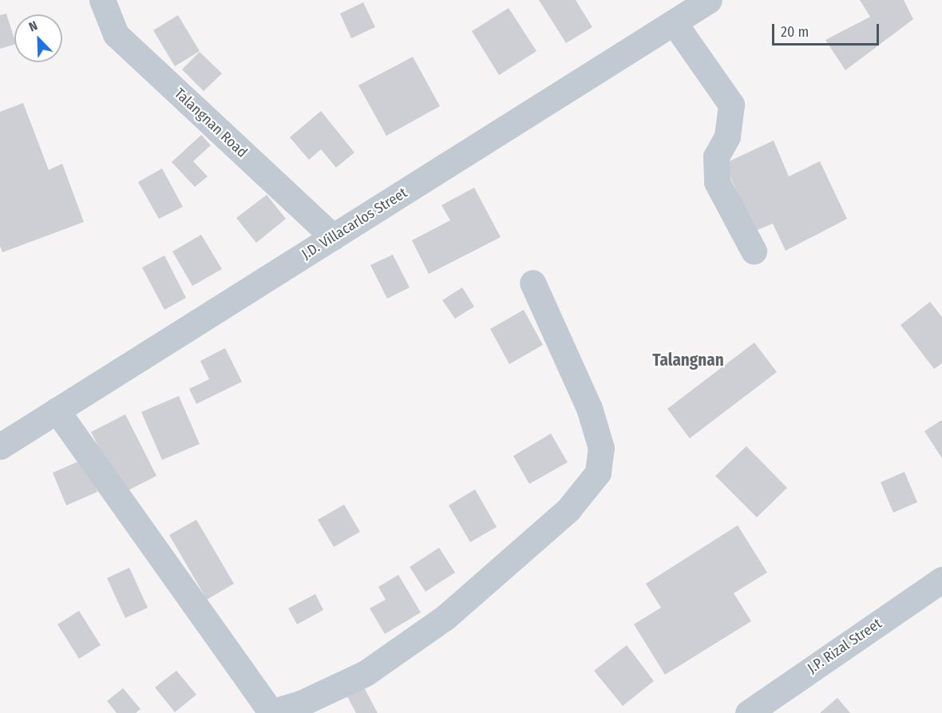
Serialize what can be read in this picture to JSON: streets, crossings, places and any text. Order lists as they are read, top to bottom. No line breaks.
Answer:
{"streets":{"street":["Talangnan Road","J.D. Villacarlos Street","J.P. Rizal Street"]},"crossings":[["Talangnan Road","J.D. Villacarlos Street"]],"districts":["Talangnan"],"scale_bar":"20 m","north":"top left"}
